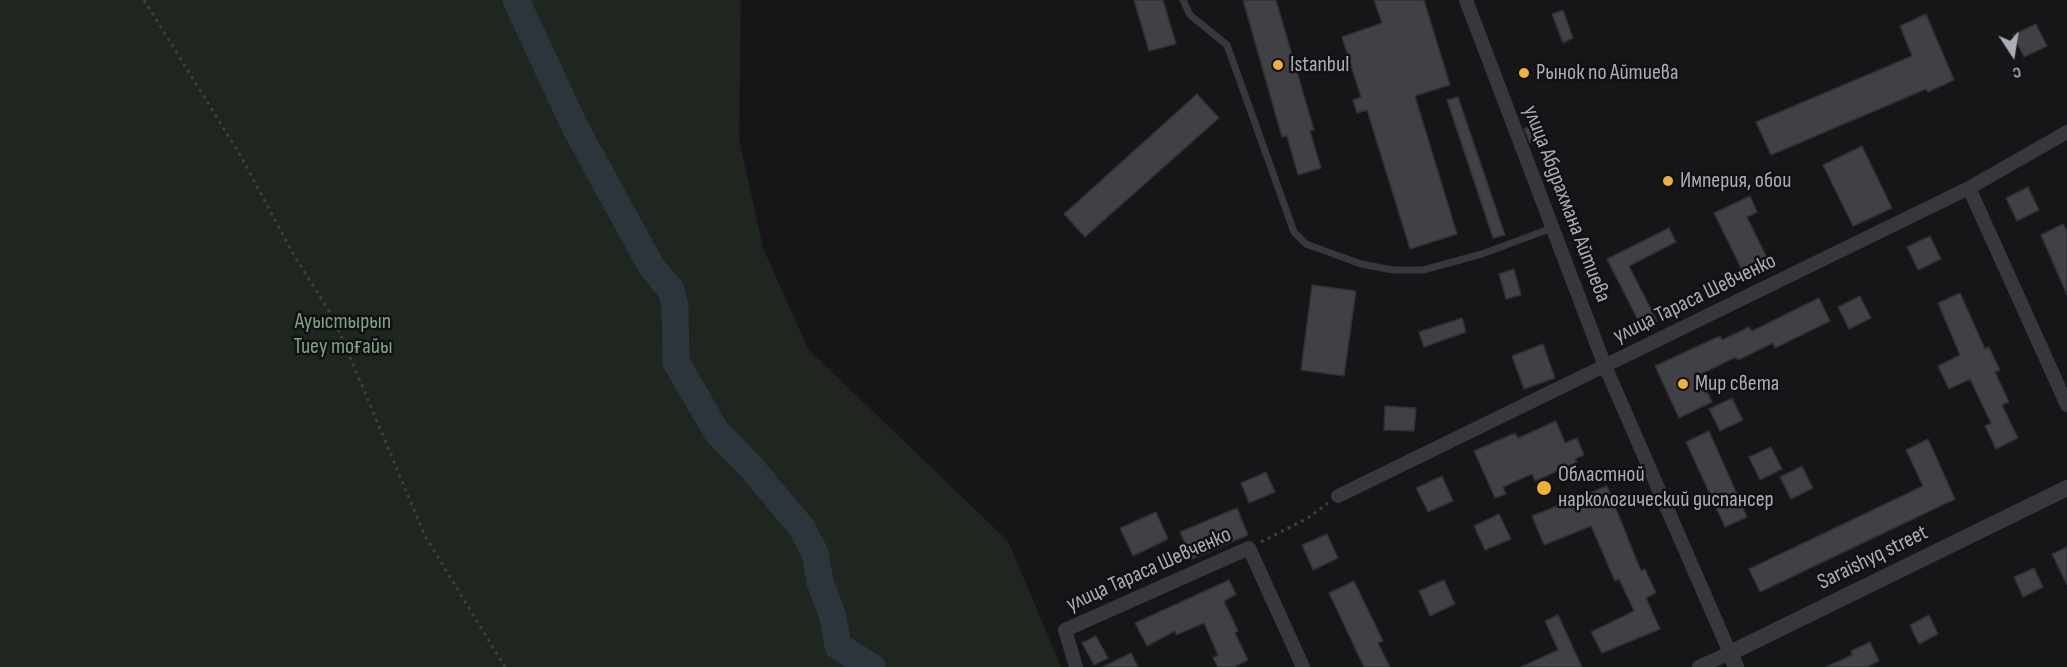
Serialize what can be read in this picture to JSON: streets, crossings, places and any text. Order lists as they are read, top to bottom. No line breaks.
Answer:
{"streets":{"street":["улица Абдрахмана Айтиева","улица Тараса Шевченко","Saraishyq street"]},"crossings":[["улица Абдрахмана Айтиева","улица Тараса Шевченко"],["улица Абдрахмана Айтиева","Saraishyq street"]],"parks":["Ауыстырып Тиеу тоғайы"],"places":["Istanbul","Рынок по Айтиева","Империя, обои","Мир света","Областной наркологический диспансер"],"north":"bottom"}
